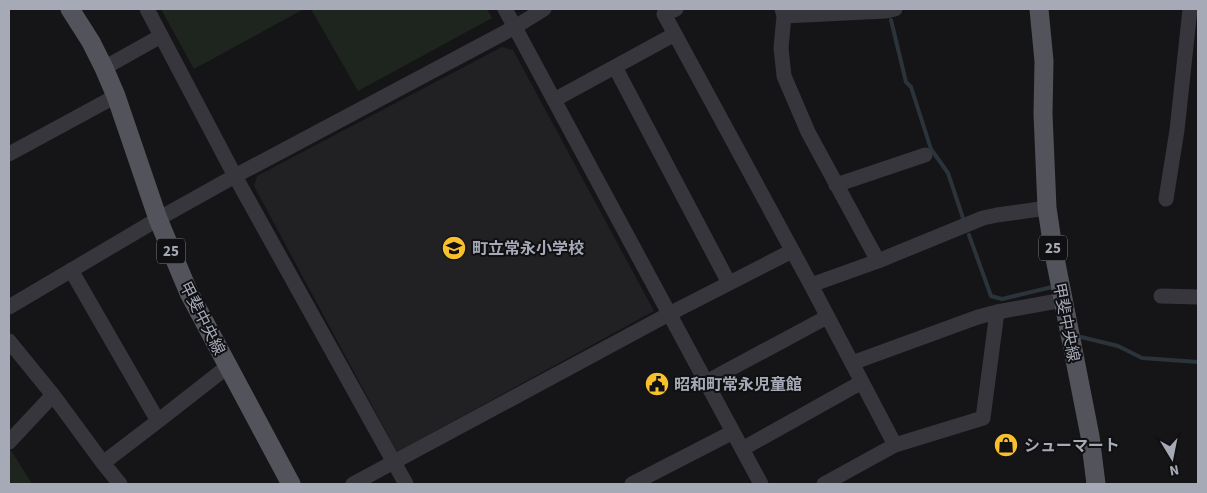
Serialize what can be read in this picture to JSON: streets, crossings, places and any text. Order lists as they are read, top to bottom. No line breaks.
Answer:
{"streets":{"main road":["25","甲斐中央線"]},"places":{"school or university":["町立常永小学校"],"public building":["昭和町常永児童館"],"shop":["シューマート"]},"north":"bottom"}
